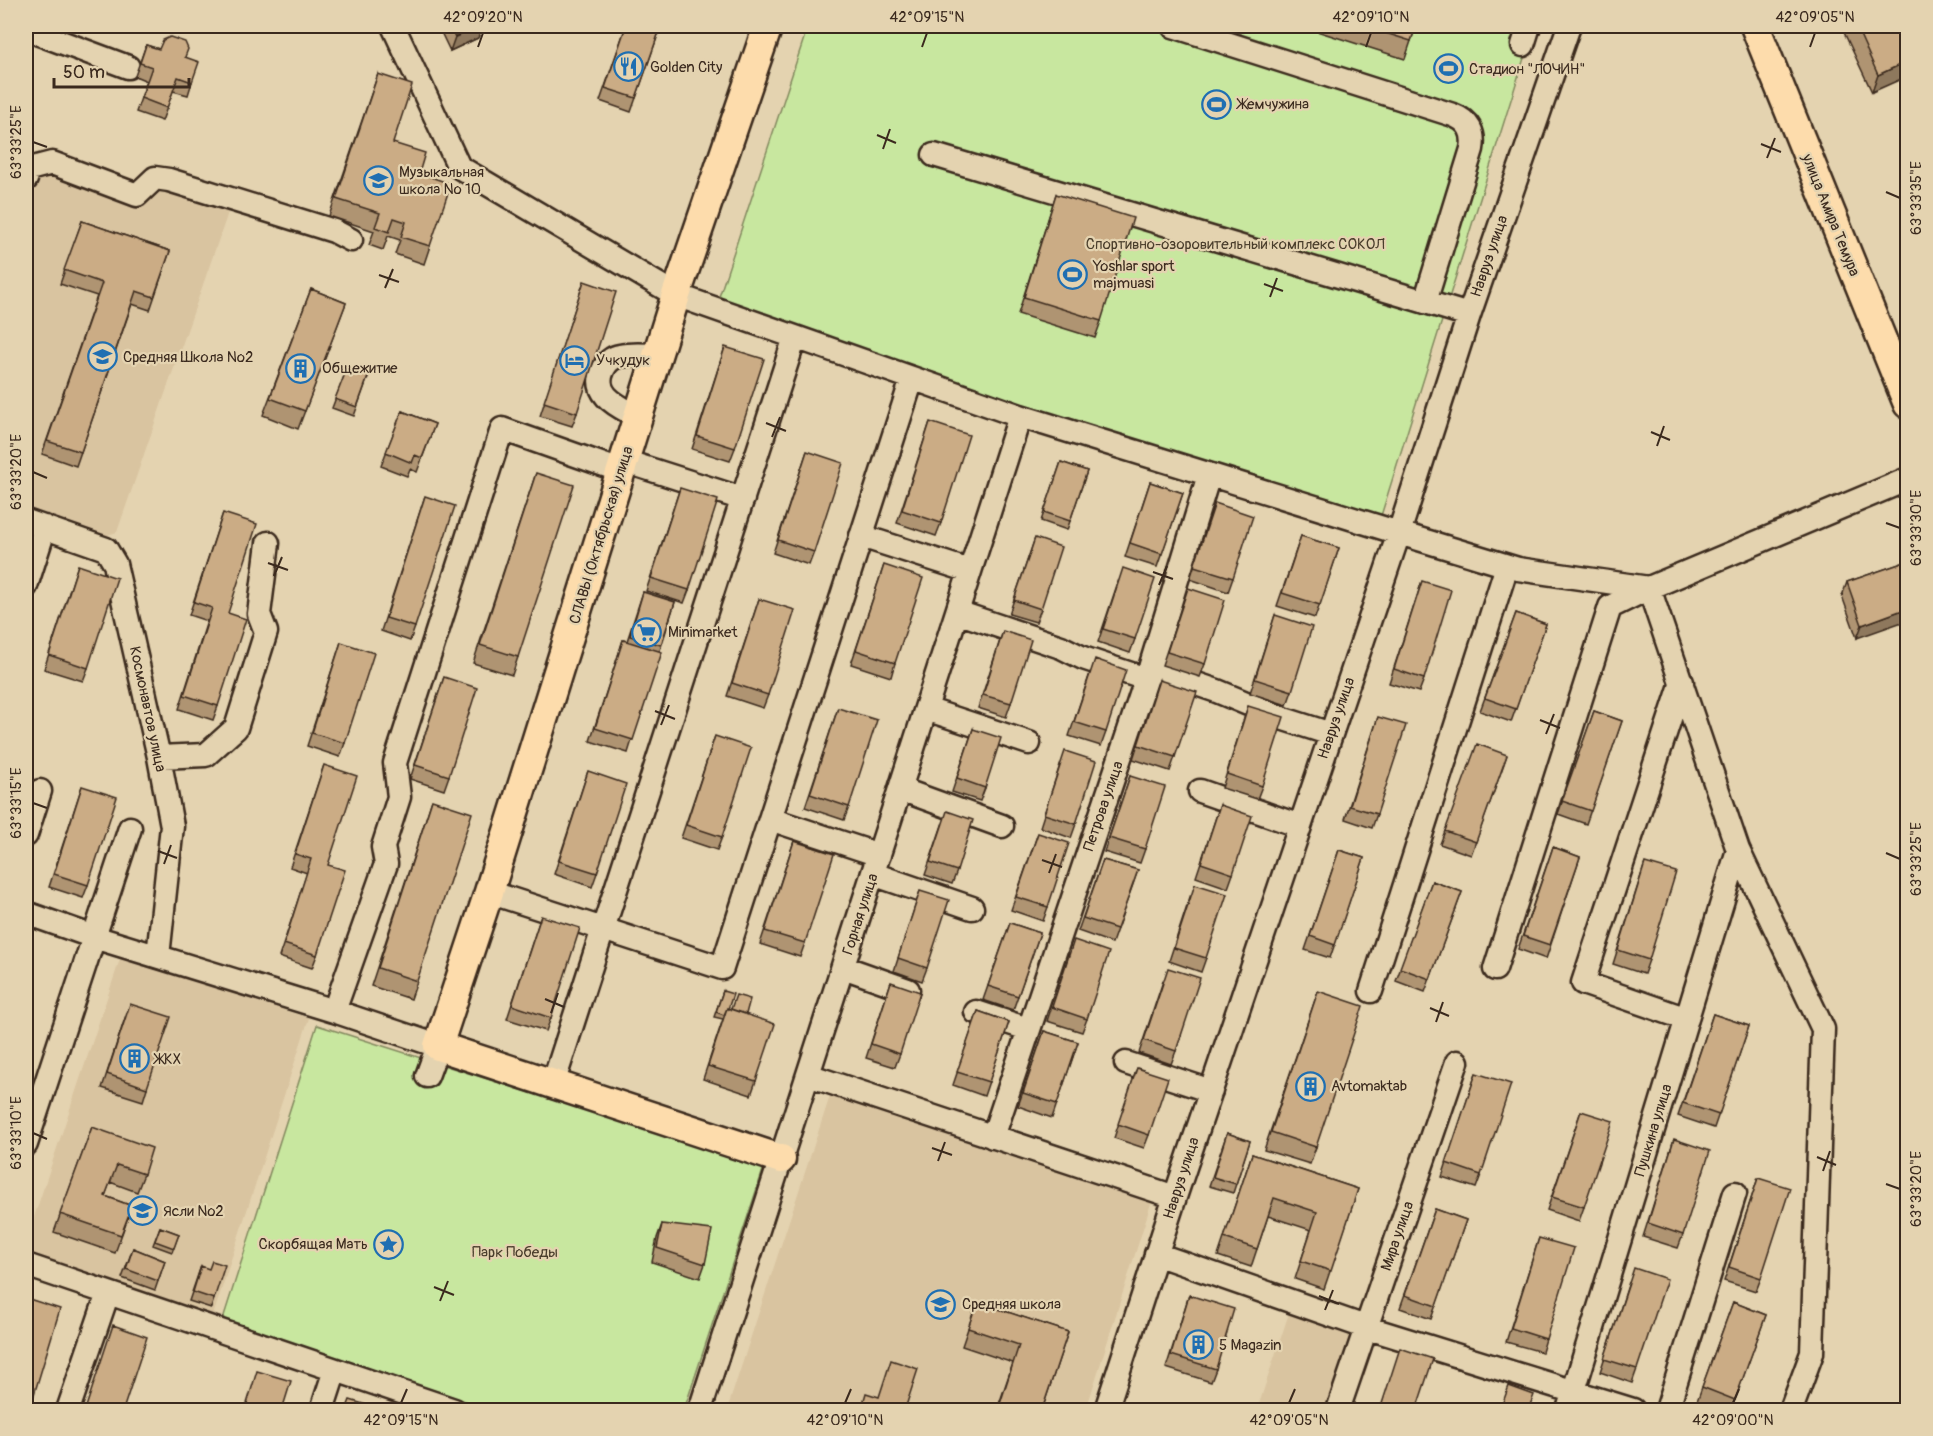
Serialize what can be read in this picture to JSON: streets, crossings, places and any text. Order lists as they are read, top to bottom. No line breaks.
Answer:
{"streets":{"main road":["улица Амира Темура","СЛАВЫ (Октябрьская) улица"],"street":["Навруз улица","Космонавтов улица","Петрова улица","Горная улица","Пушкина улица","Мира улица"]},"parks":["Спортивно-озоровительный комплекс СОКОЛ","Парк Победы"],"places":{"restaurant":["Golden City"],"sports":["Стадион \"ЛОЧИН\"","Жемчужина","Yoshlar sport majmuasi"],"school or university":["Музыкальная школа № 10","Средняя Школа №2","Ясли №2","Средняя школа"],"hotel":["Учкудук"],"building":["Общежитие","ЖКХ","Avtomaktab","5 Magazin"],"supermarket":["Minimarket"],"place":["Скорбящая Мать"]},"scale_bar":"50 m","coordinates":["42°09'20\"N","42°09'15\"N","42°09'10\"N","42°09'05\"N","63°33'25\"E","63°33'35\"E","63°33'20\"E","63°33'30\"E","63°33'15\"E","63°33'10\"E","42°09'00\"N"]}
